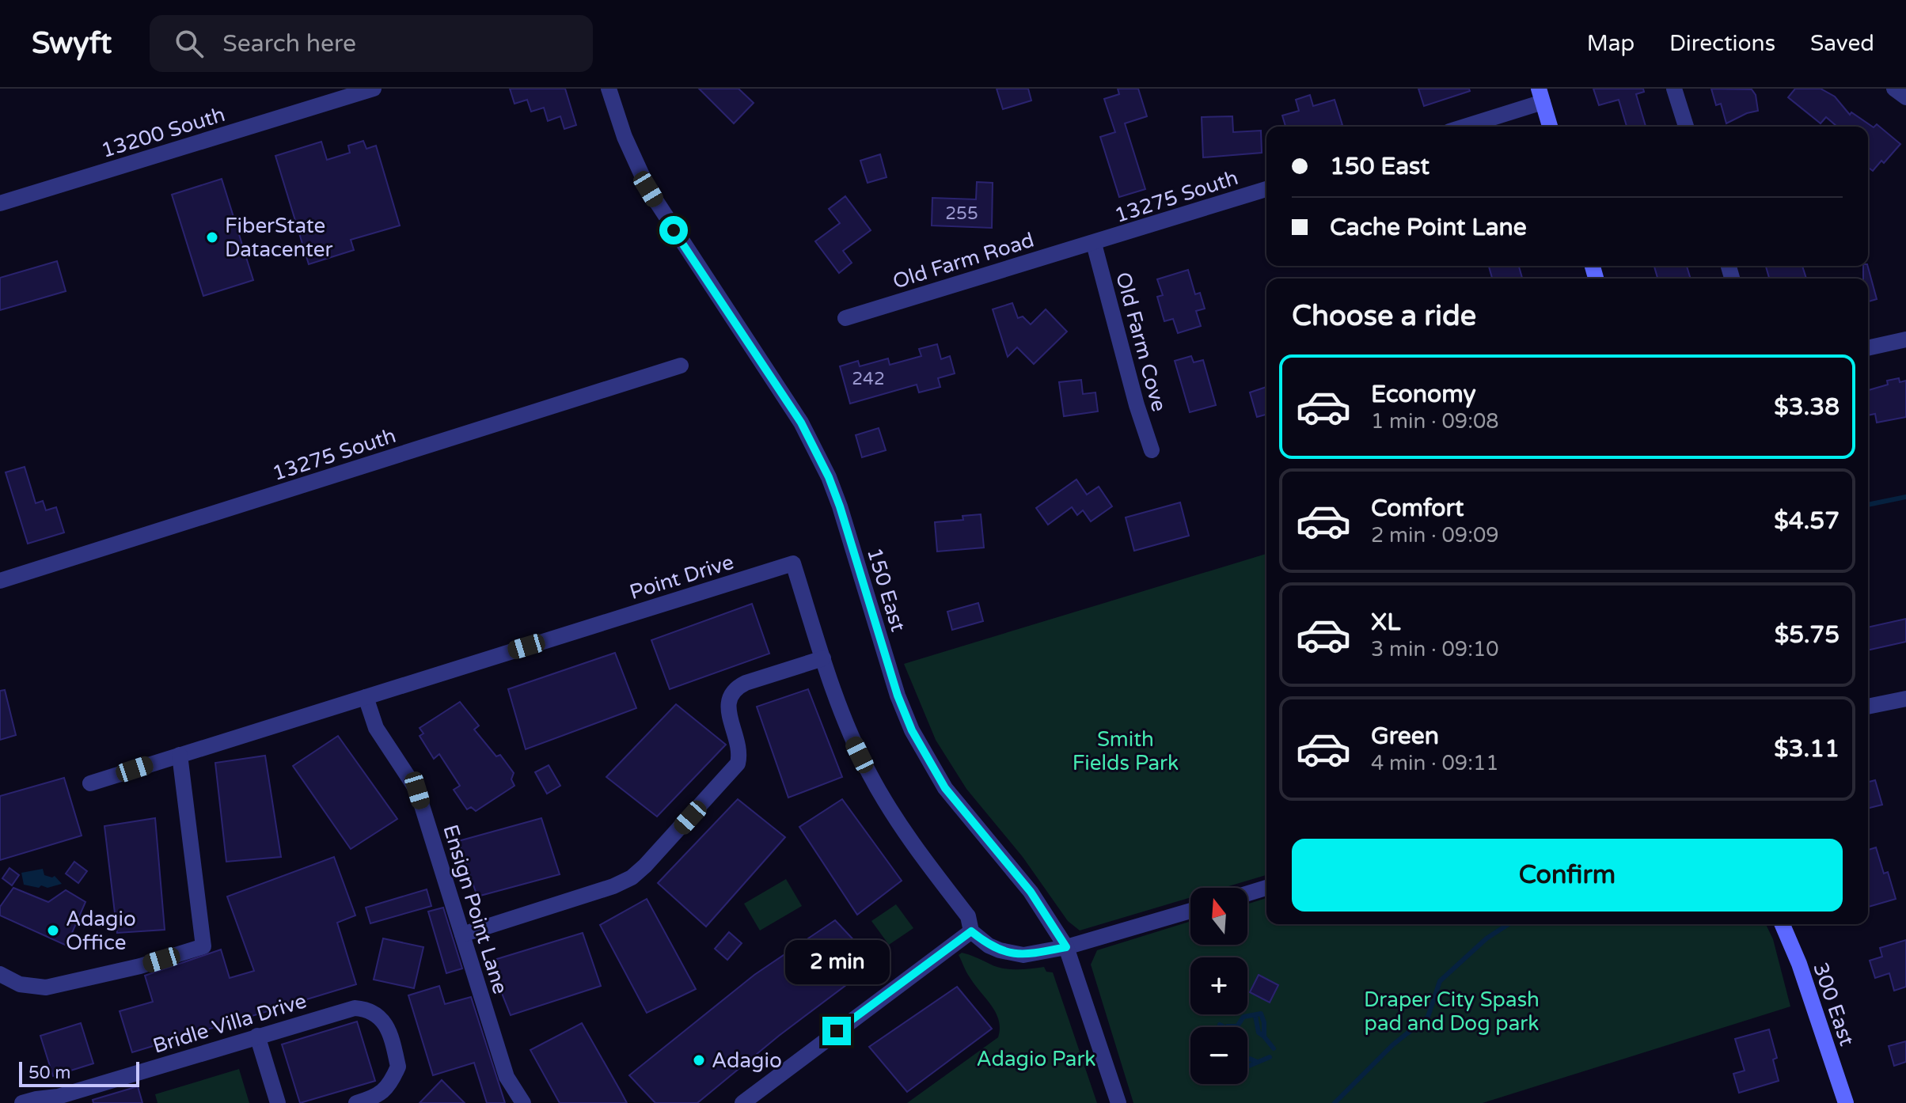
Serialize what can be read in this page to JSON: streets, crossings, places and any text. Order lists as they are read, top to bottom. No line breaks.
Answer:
{"streets":{"main road":["300 East"],"street":["13200 South","13275 South","Old Farm Road","Old Farm Cove","Point Drive","150 East","Ensign Point Lane","Bridle Villa Drive"]},"crossings":[["13275 South","Old Farm Road"],["13275 South","Old Farm Cove"],["Old Farm Road","Old Farm Cove"],["Point Drive","Ensign Point Lane"]],"parks":["Smith Fields Park","Draper City Spash pad and Dog park","Adagio Park"],"places":["FiberState Datacenter","Adagio Office","Adagio"],"house_numbers":["255","242"],"scale_bar":"50 m","north":"top","page":{"header":"Swyft","search":"Search here","nav":["Map","Directions","Saved"],"banner":["150 East","Cache Point Lane"],"heading":"Choose a ride","list":[{"name":"Economy","note":"1 min · 09:08","value":"$3.38"},{"name":"Comfort","note":"2 min · 09:09","value":"$4.57"},{"name":"XL","note":"3 min · 09:10","value":"$5.75"},{"name":"Green","note":"4 min · 09:11","value":"$3.11"}],"buttons":"Confirm","map_buttons":["+","−"],"bubble":"2 min","scale":"50 m"}}
